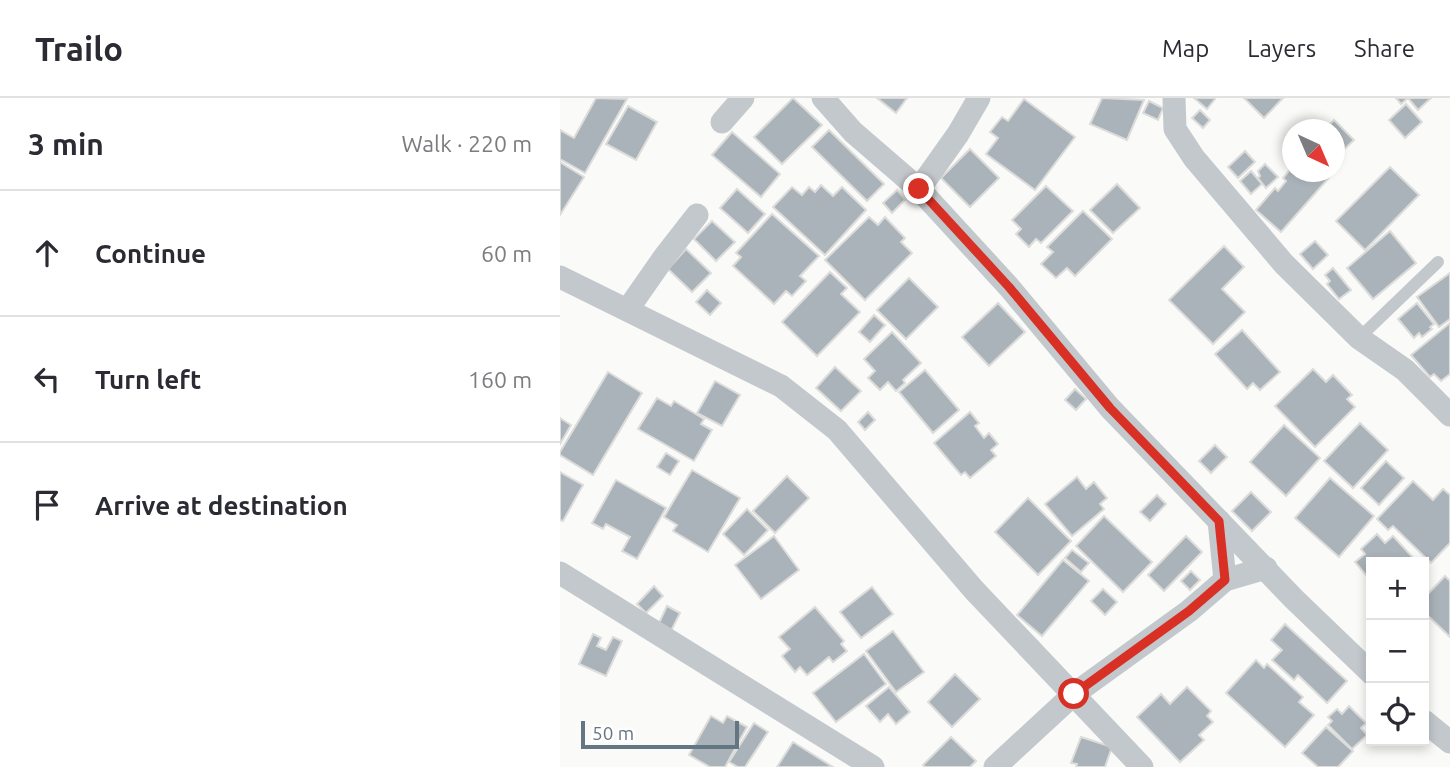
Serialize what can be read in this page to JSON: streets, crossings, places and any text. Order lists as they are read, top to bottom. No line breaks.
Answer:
{"scale_bar":"50 m","north":"bottom right","page":{"header":"Trailo","nav":["Map","Layers","Share"],"heading":["3 min","Walk · 220 m"],"list":[["Continue","60 m"],["Turn left","160 m"],"Arrive at destination"],"map_buttons":["+","−"],"scale":"50 m"}}
